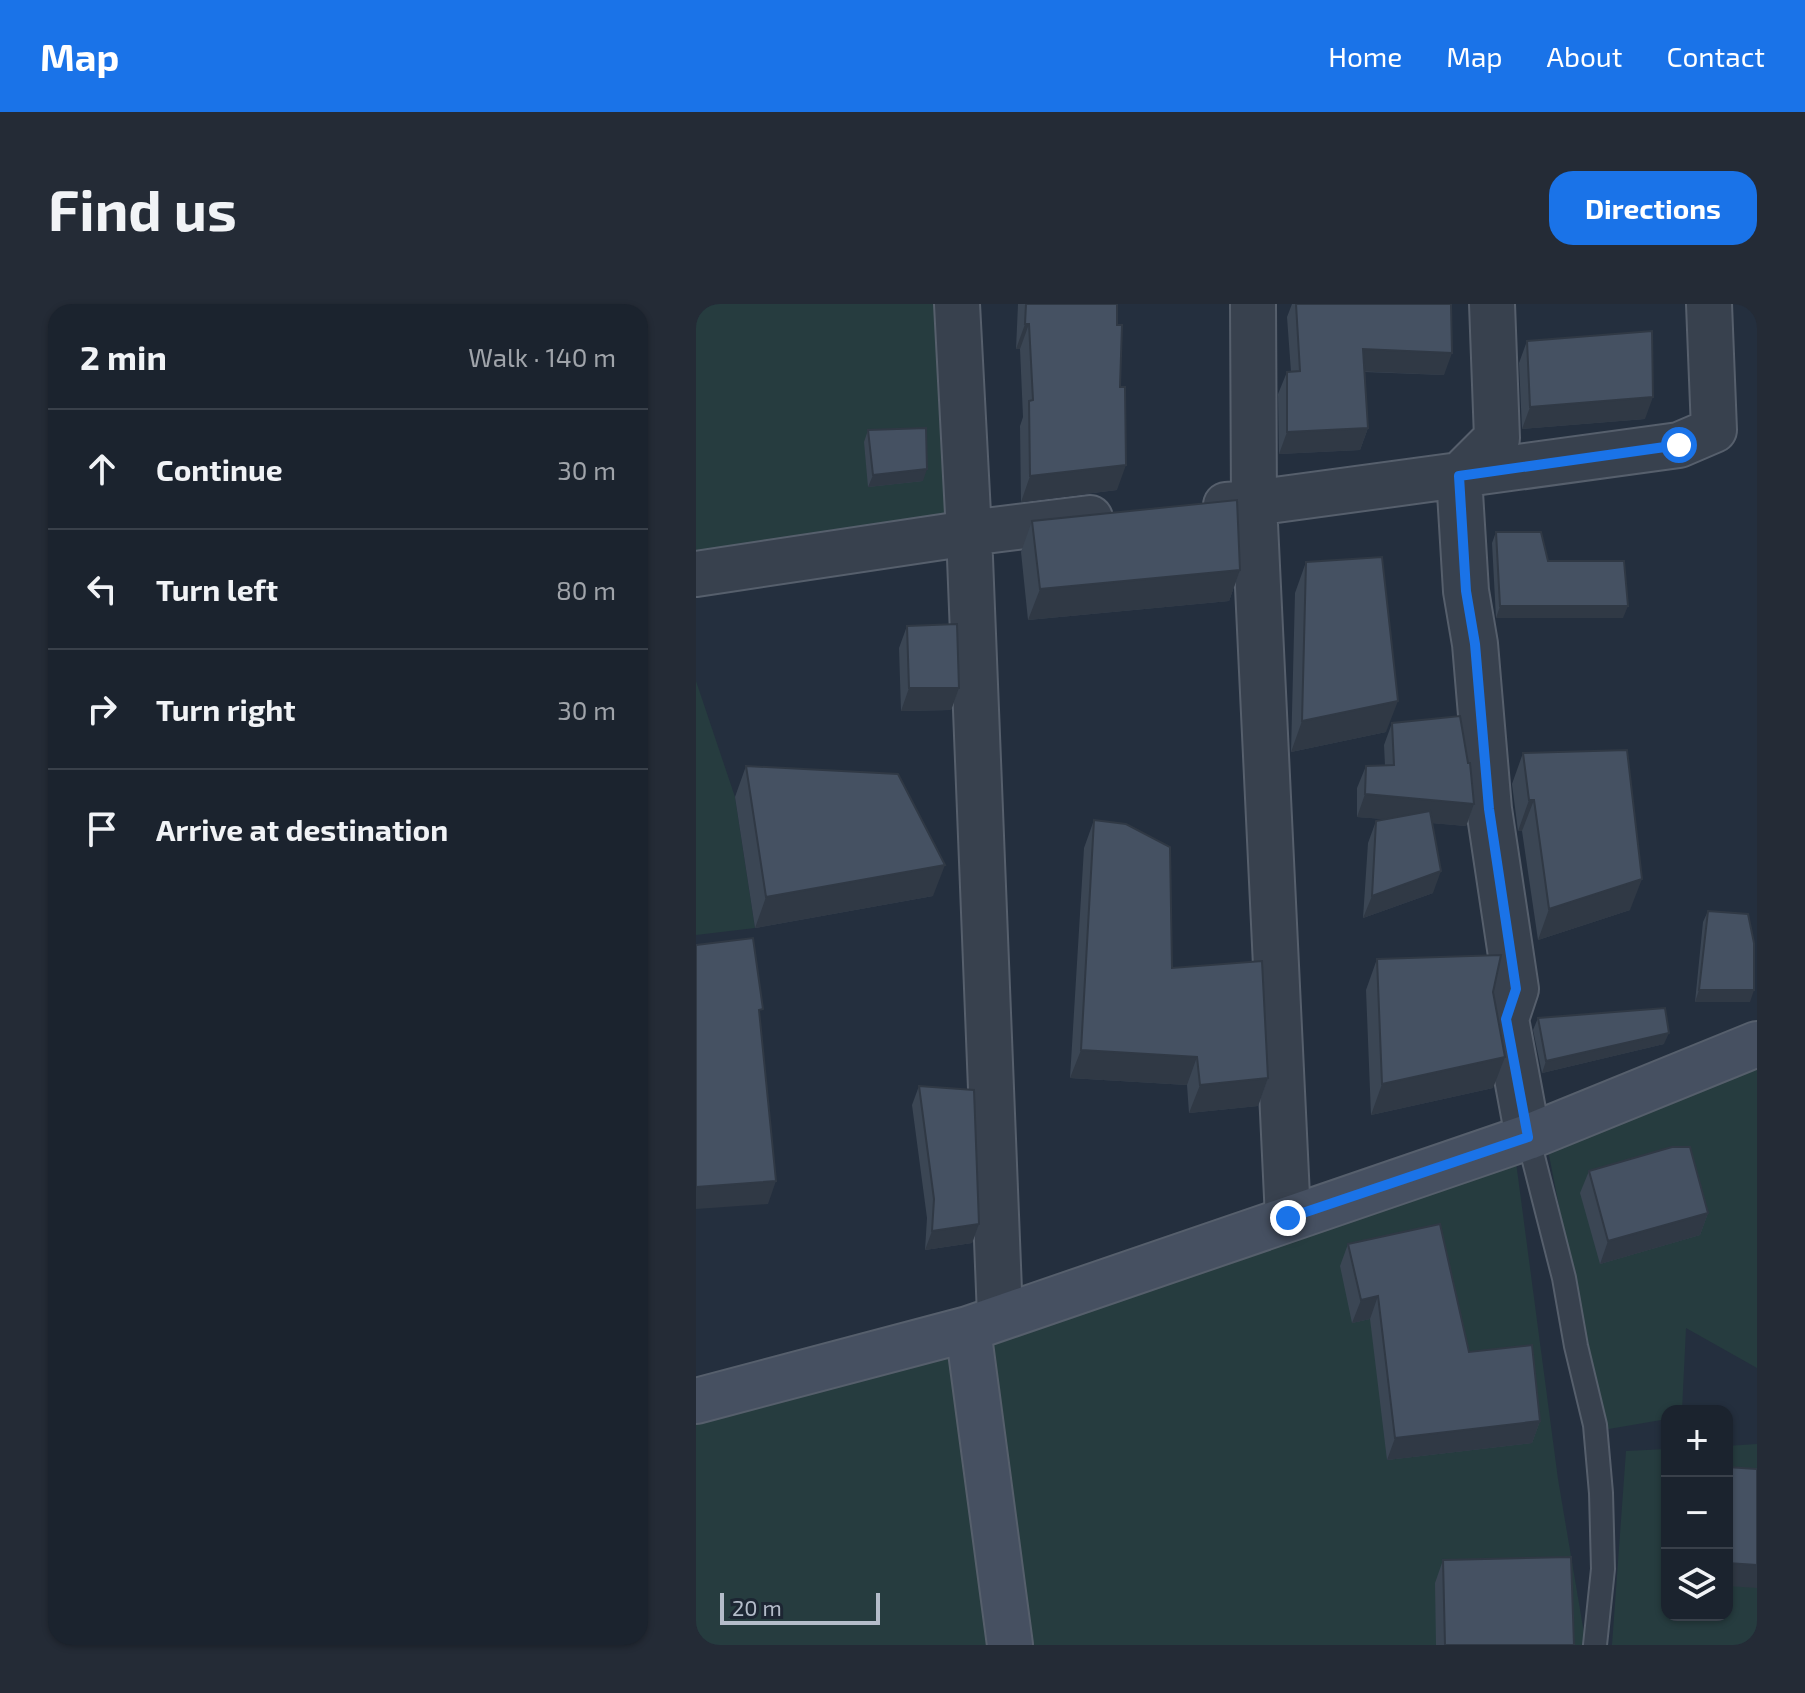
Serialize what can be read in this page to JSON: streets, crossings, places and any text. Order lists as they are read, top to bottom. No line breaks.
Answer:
{"scale_bar":"20 m","page":{"header":"Map","nav":["Home","Map","About","Contact"],"buttons":"Directions","title":"Find us","heading":["2 min","Walk · 140 m"],"list":[["Continue","30 m"],["Turn left","80 m"],["Turn right","30 m"],"Arrive at destination"],"map_buttons":["+","−"],"scale":"20 m"}}
